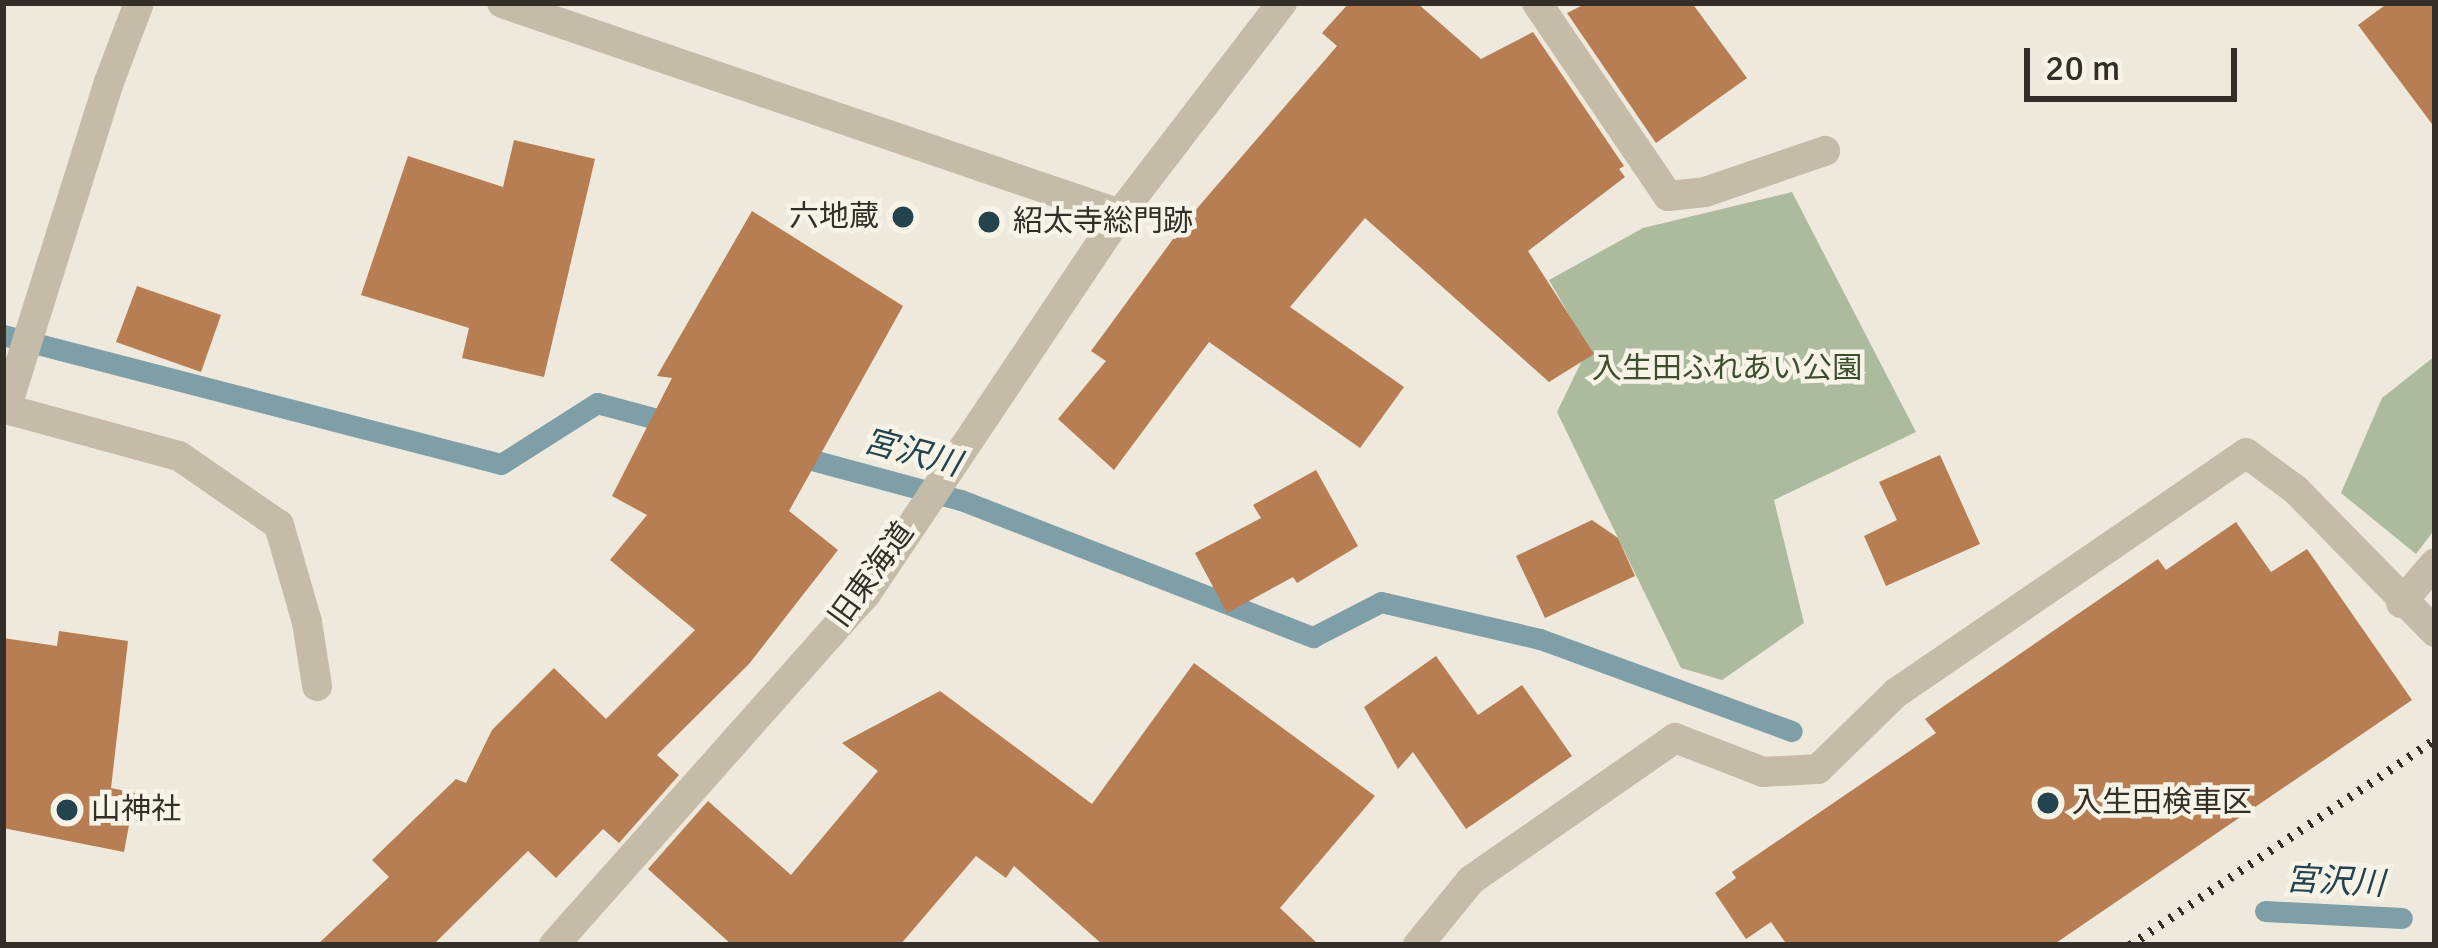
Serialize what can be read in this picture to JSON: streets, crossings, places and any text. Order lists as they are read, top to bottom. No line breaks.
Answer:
{"streets":{"street":["旧東海道"]},"water":["宮沢川"],"parks":["入生田ふれあい公園"],"places":["六地蔵","紹太寺総門跡","入生田検車区","山神社"],"scale_bar":"20 m"}
